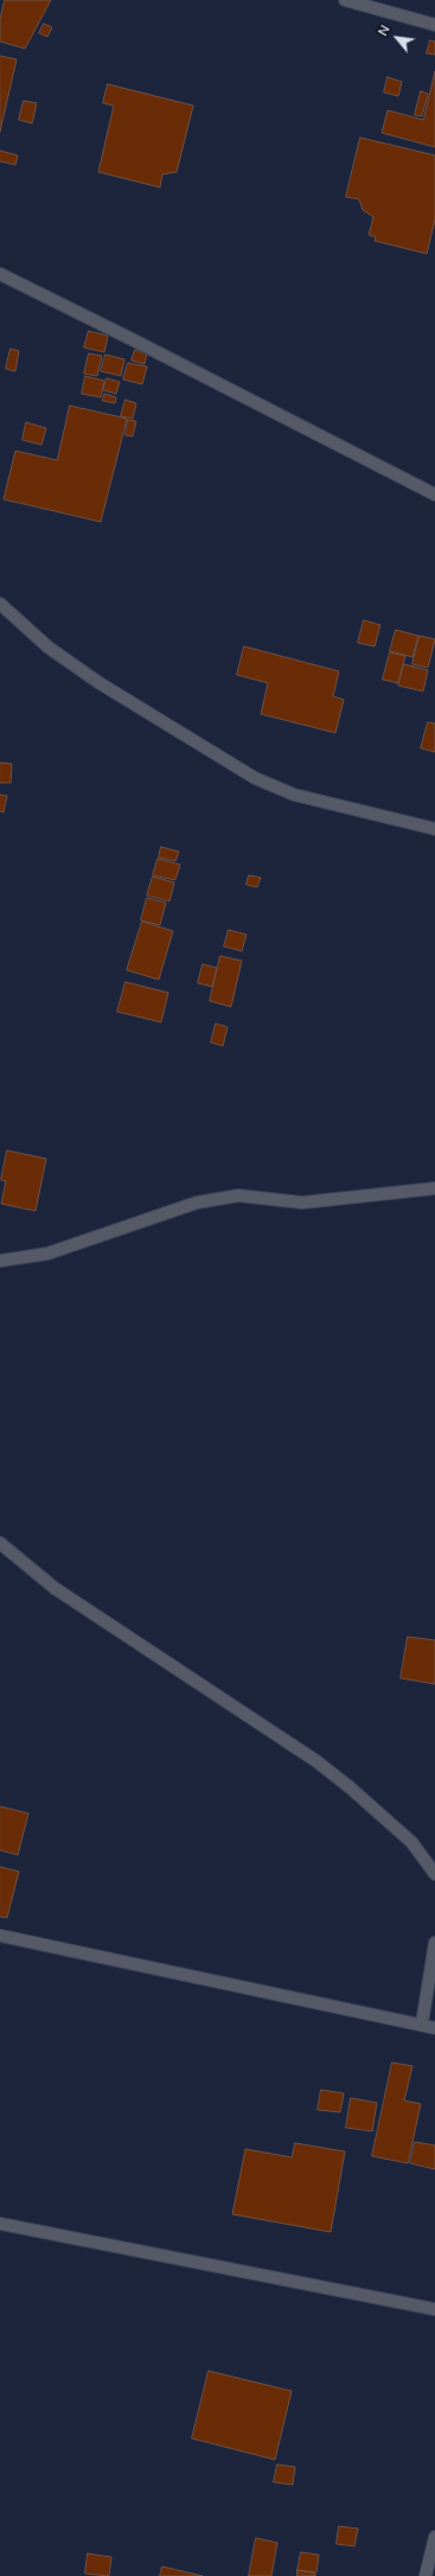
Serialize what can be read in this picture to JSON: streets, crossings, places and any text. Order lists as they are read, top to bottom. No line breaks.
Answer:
{"north":"top left"}
